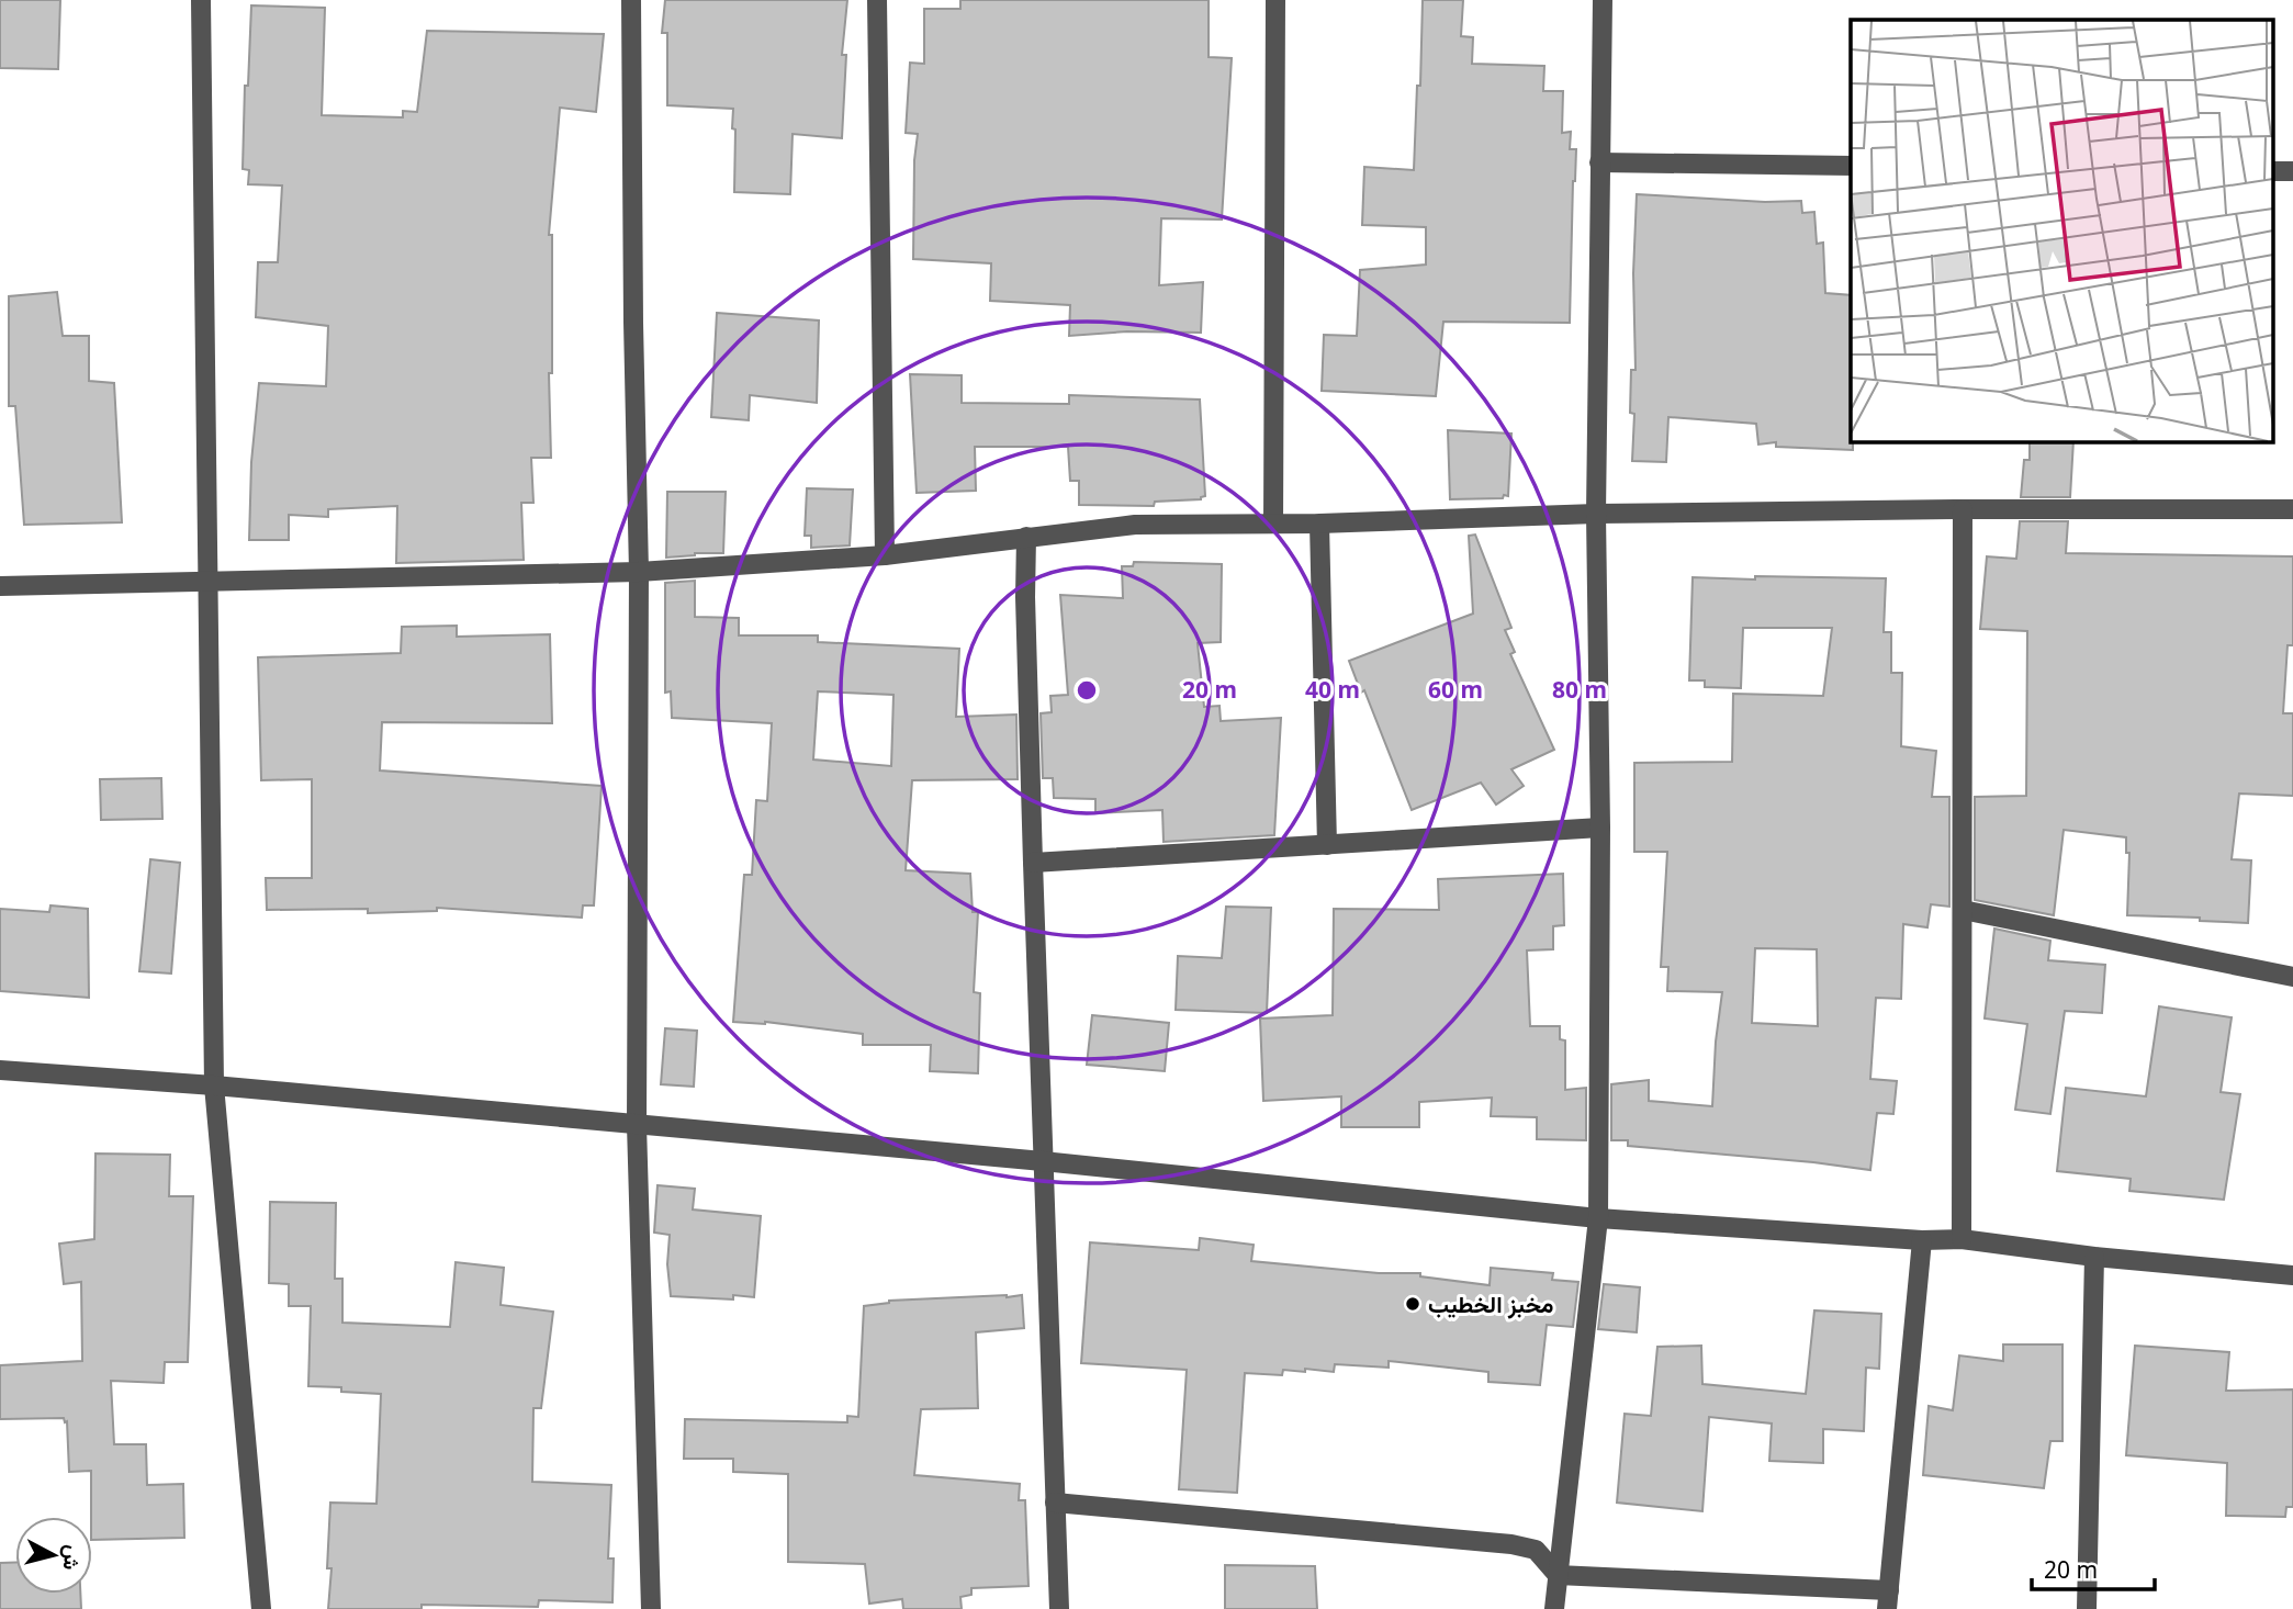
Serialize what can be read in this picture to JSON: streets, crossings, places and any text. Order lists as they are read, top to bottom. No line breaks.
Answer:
{"places":["مخبز الخطيب"],"scale_bar":"20 m","north":"right","rings":["20 m","40 m","60 m","80 m"]}
